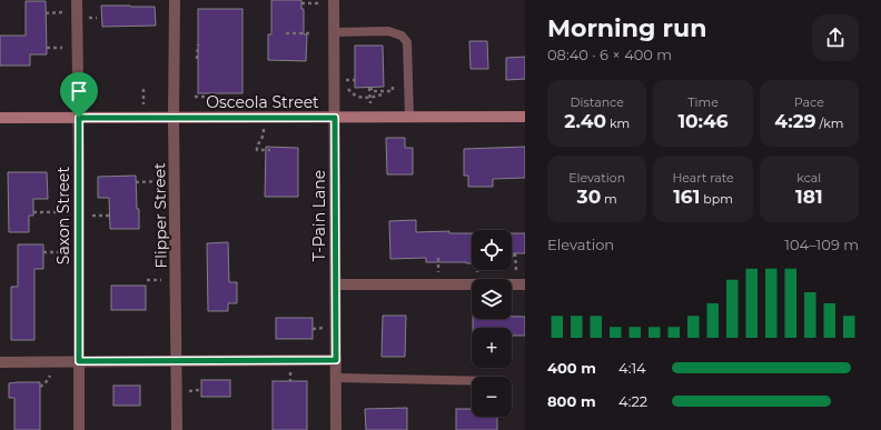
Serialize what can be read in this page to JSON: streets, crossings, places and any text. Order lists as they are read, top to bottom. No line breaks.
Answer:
{"streets":{"street":["Osceola Street","Saxon Street","Flipper Street","T-Pain Lane"]},"crossings":[["Osceola Street","Saxon Street"],["Osceola Street","Flipper Street"],["Osceola Street","T-Pain Lane"]],"page":{"heading":["Morning run","08:40 · 6 × 400 m"],"stats":[["Distance","2.40 km"],["Time","10:46"],["Pace","4:29 /km"],["Elevation","30 m"],["Heart rate","161 bpm"],["kcal","181"]],"chart":["Elevation","104–109 m"],"map_buttons":["+","−"],"list":[{"name":"400 m","note":"4:14"},{"name":"800 m","note":"4:22"}]}}
